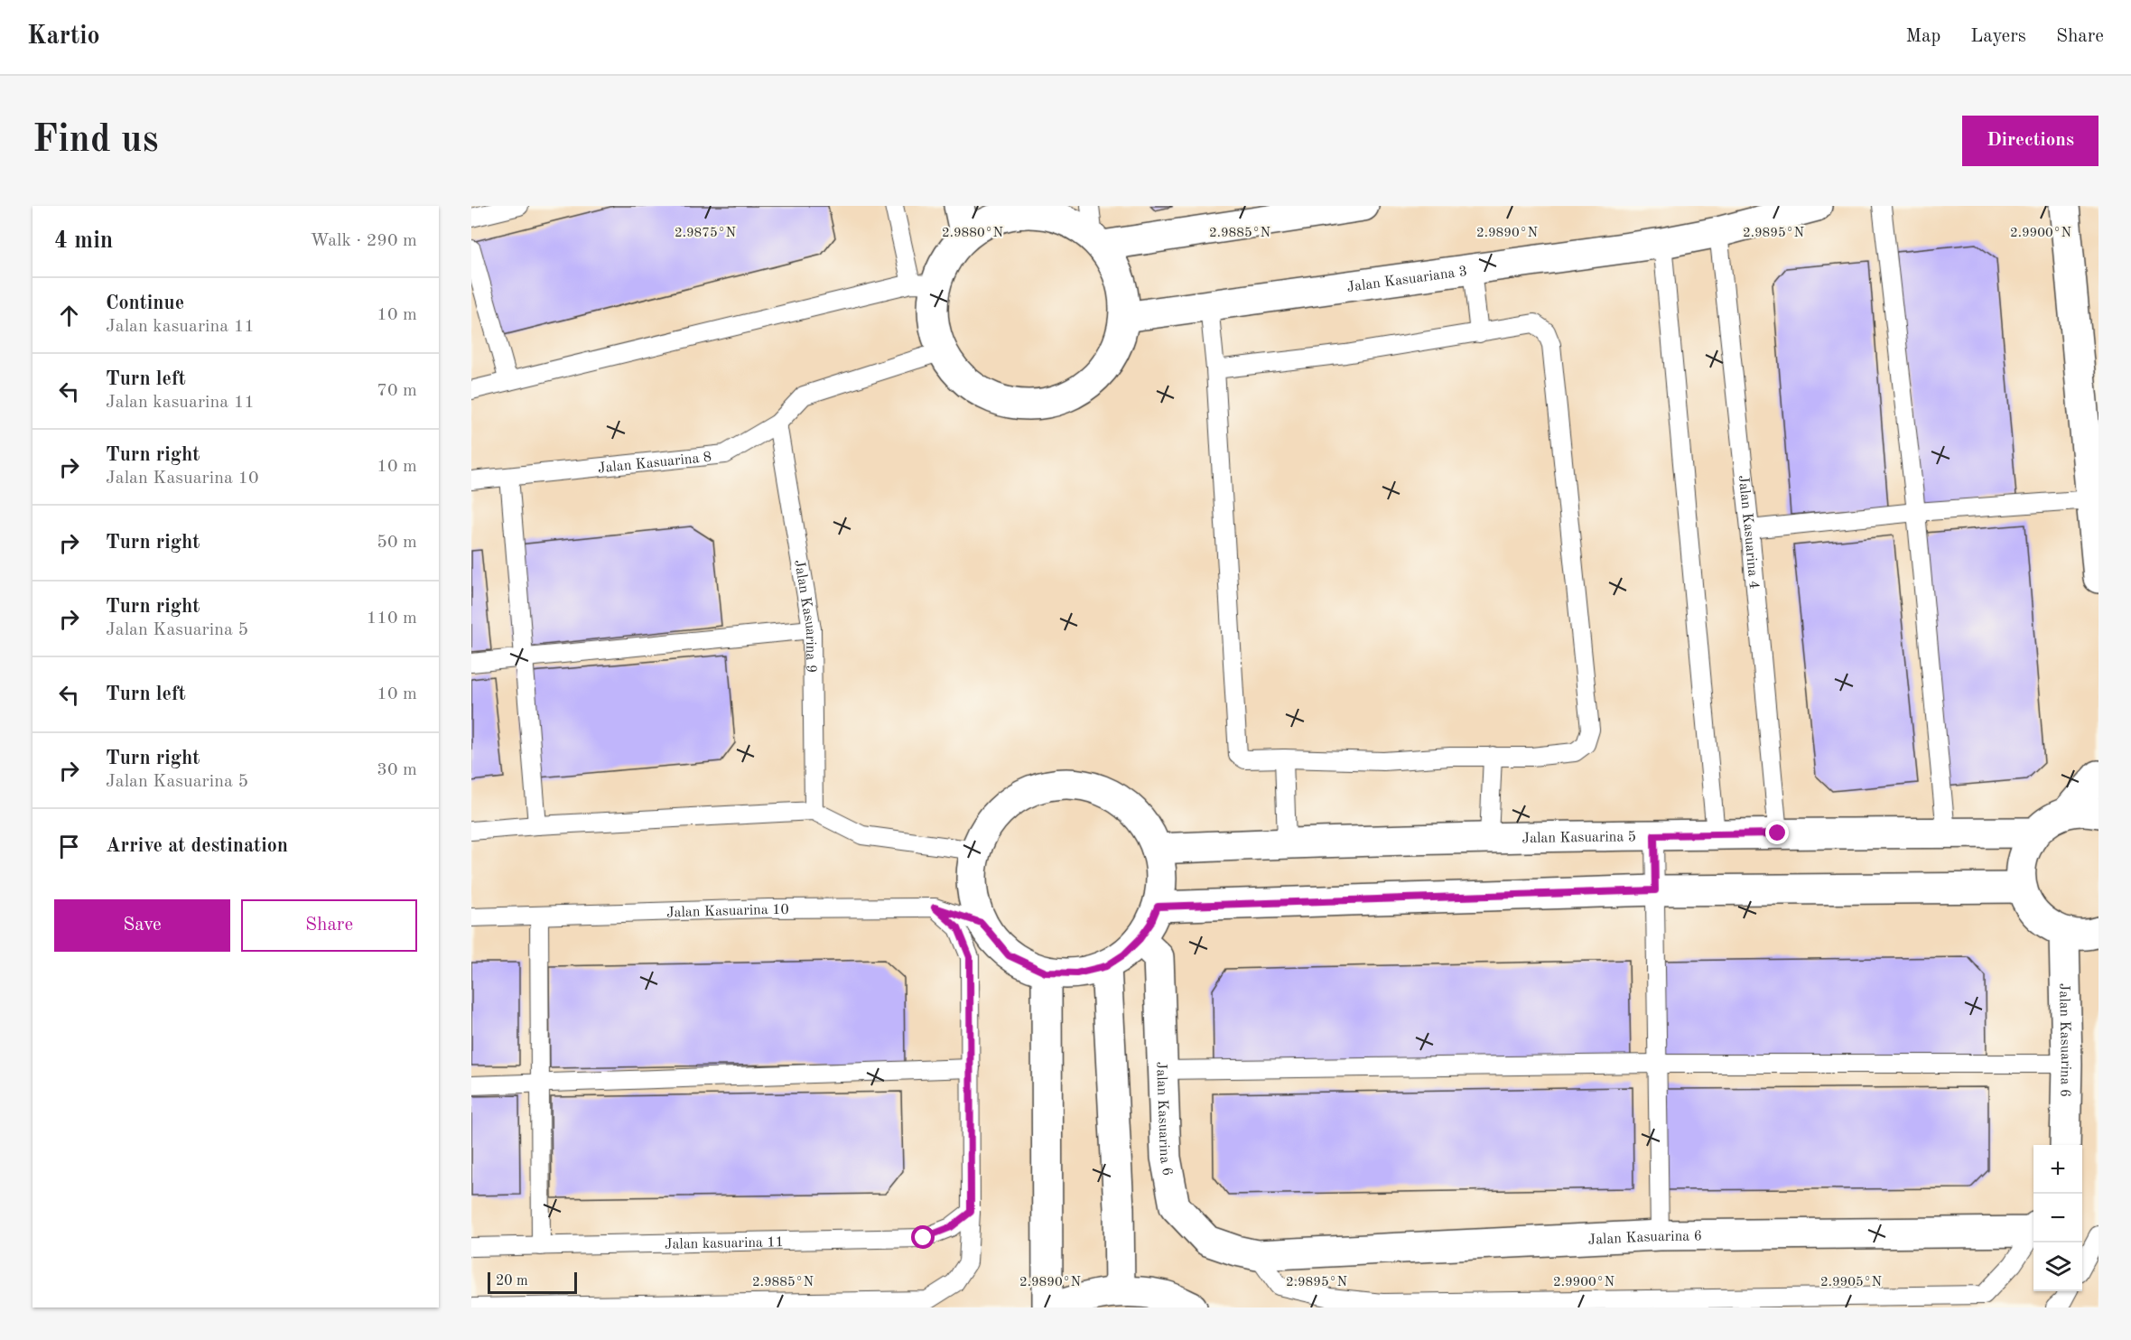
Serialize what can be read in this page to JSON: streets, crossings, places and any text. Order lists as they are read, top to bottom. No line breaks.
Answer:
{"streets":{"street":["Jalan Kasuariana 3","Jalan Kasuarina 5","Jalan Kasuarina 6"],"lane":["Jalan Kasuarina 8","Jalan Kasuarina 4","Jalan Kasuarina 9","Jalan Kasuarina 10","Jalan kasuarina 11"]},"crossings":[["Jalan Kasuariana 3","Jalan Kasuarina 4"],["Jalan Kasuarina 8","Jalan Kasuarina 9"],["Jalan Kasuarina 4","Jalan Kasuarina 5"],["Jalan Kasuarina 5","Jalan Kasuarina 10"],["Jalan Kasuarina 5","Jalan Kasuarina 6"],["Jalan Kasuarina 10","Jalan Kasuarina 6"]],"scale_bar":"20 m","page":{"header":"Kartio","nav":["Map","Layers","Share"],"buttons":["Directions",["Save","Share"]],"title":"Find us","heading":["4 min","Walk · 290 m"],"list":[["Continue","Jalan kasuarina 11","10 m"],["Turn left","Jalan kasuarina 11","70 m"],["Turn right","Jalan Kasuarina 10","10 m"],["Turn right","50 m"],["Turn right","Jalan Kasuarina 5","110 m"],["Turn left","10 m"],["Turn right","Jalan Kasuarina 5","30 m"],"Arrive at destination"],"map_buttons":["+","−"],"scale":"20 m"},"coordinates":["2.9875°N","2.9880°N","2.9885°N","2.9890°N","2.9895°N","2.9900°N","2.9905°N"]}
